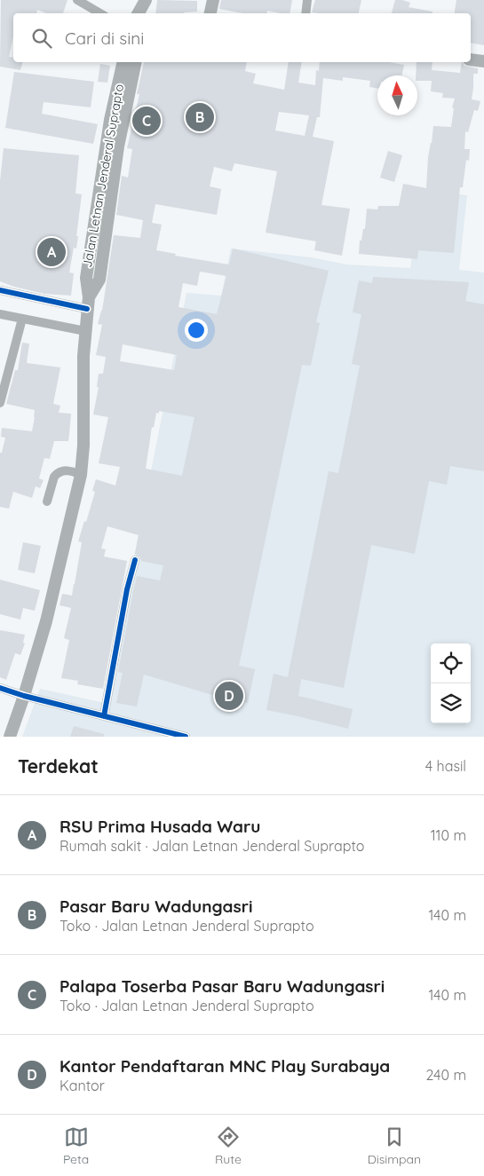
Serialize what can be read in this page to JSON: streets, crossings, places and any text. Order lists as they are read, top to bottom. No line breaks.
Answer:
{"streets":{"main road":["Jalan Letnan Jenderal Suprapto"]},"north":"top","page":{"search":"Cari di sini","pins":["B","C","A","D"],"heading":["Terdekat","4 hasil"],"list":[{"mark":"A","name":"RSU Prima Husada Waru","note":"Rumah sakit · Jalan Letnan Jenderal Suprapto","value":"110 m"},{"mark":"B","name":"Pasar Baru Wadungasri","note":"Toko · Jalan Letnan Jenderal Suprapto","value":"140 m"},{"mark":"C","name":"Palapa Toserba Pasar Baru Wadungasri","note":"Toko · Jalan Letnan Jenderal Suprapto","value":"140 m"},{"mark":"D","name":"Kantor Pendaftaran MNC Play Surabaya","note":"Kantor","value":"240 m"}],"nav":["Peta","Rute","Disimpan"]}}
